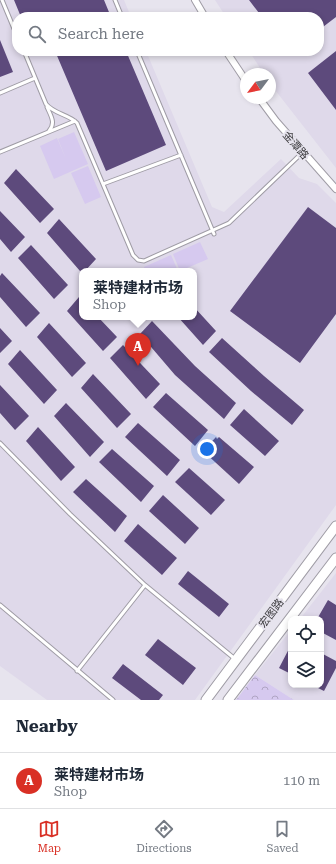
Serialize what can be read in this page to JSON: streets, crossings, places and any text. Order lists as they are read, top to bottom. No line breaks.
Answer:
{"streets":{"main road":["宏图路"],"street":["金潭路"]},"north":"bottom left","page":{"search":"Search here","popup":["莱特建材市场","Shop"],"pins":"A","heading":"Nearby","list":[{"mark":"A","name":"莱特建材市场","note":"Shop","value":"110 m"}],"nav":["Map","Directions","Saved"]}}
